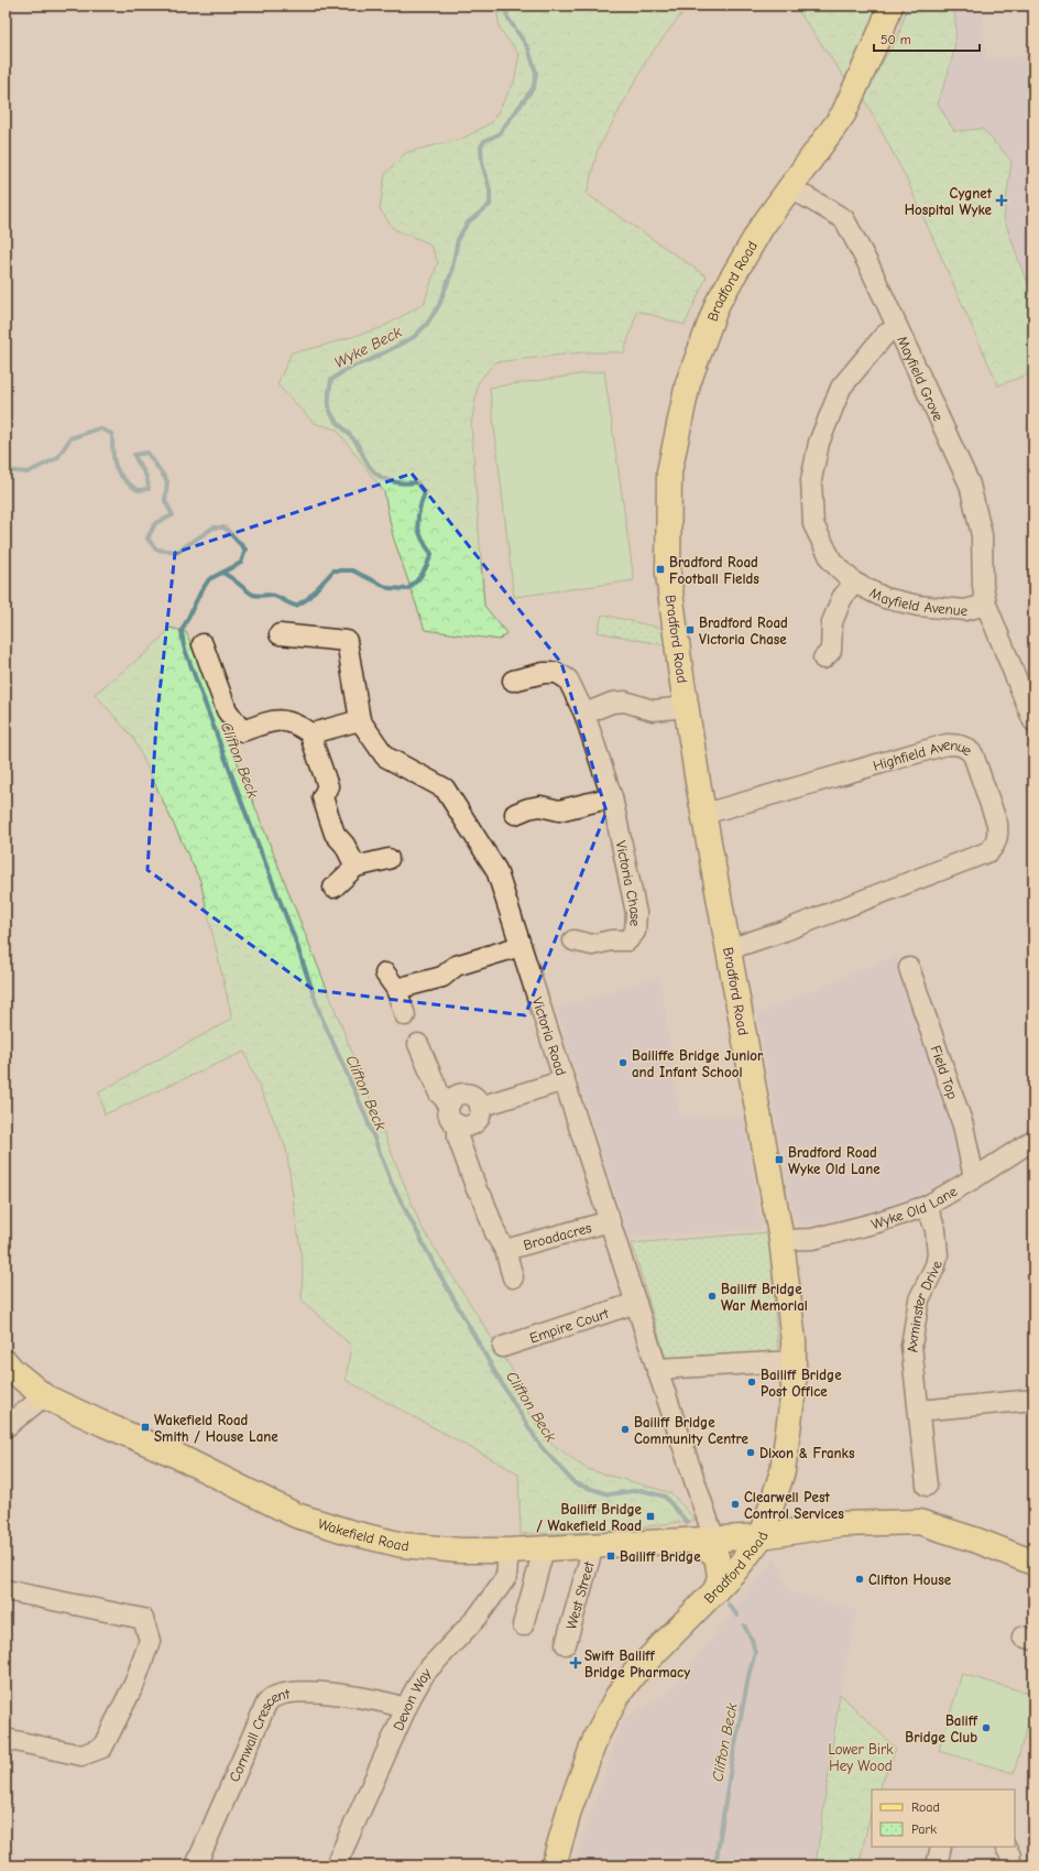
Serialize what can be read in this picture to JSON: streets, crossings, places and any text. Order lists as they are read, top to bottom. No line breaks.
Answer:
{"streets":{"main road":["Bradford Road","Wakefield Road"],"street":["Mayfield Grove","Mayfield Avenue","Highfield Avenue","Victoria Chase","Victoria Road","Field Top","Wyke Old Lane","Broadacres","Axminster Drive","Empire Court","West Street","Devon Way","Cornwall Crescent"]},"crossings":[["Bradford Road","Mayfield Grove"],["Bradford Road","Highfield Avenue"],["Bradford Road","Wyke Old Lane"],["Bradford Road","Wakefield Road"],["Mayfield Grove","Mayfield Avenue"],["Victoria Road","Broadacres"],["Victoria Road","Empire Court"],["Victoria Road","Wakefield Road"],["Field Top","Wyke Old Lane"],["Wyke Old Lane","Axminster Drive"],["Wakefield Road","West Street"],["Wakefield Road","Devon Way"],["Devon Way","Cornwall Crescent"]],"water":["Wyke Beck","Clifton Beck"],"parks":["Lower Birk Hey Wood"],"places":{"health":["Cygnet Hospital Wyke","Swift Bailiff Bridge Pharmacy"],"transit":["Bradford Road Football Fields","Bradford Road Victoria Chase","Bradford Road Wyke Old Lane","Wakefield Road Smith / House Lane","Bailiff Bridge / Wakefield Road","Bailiff Bridge"],"other":["Bailiffe Bridge Junior and Infant School","Bailiff Bridge War Memorial","Bailiff Bridge Post Office","Bailiff Bridge Community Centre","Dixon & Franks","Clearwell Pest Control Services","Clifton House","Baliff Bridge Club"]},"legend":["Road","Park"],"scale_bar":"50 m"}
